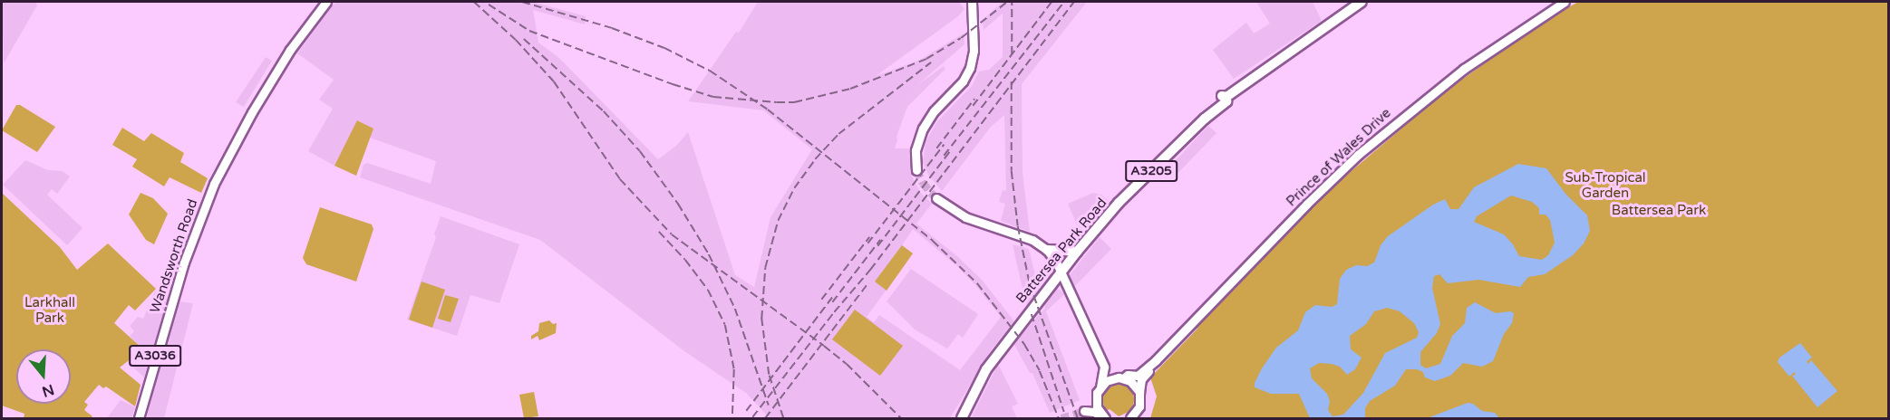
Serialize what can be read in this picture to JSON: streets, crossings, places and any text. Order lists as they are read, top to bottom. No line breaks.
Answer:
{"streets":{"highway":["A3205","Battersea Park Road"],"main road":["Prince of Wales Drive","Wandsworth Road","A3036"]},"parks":["Sub-Tropical Garden","Battersea Park","Larkhall Park"],"north":"bottom"}
